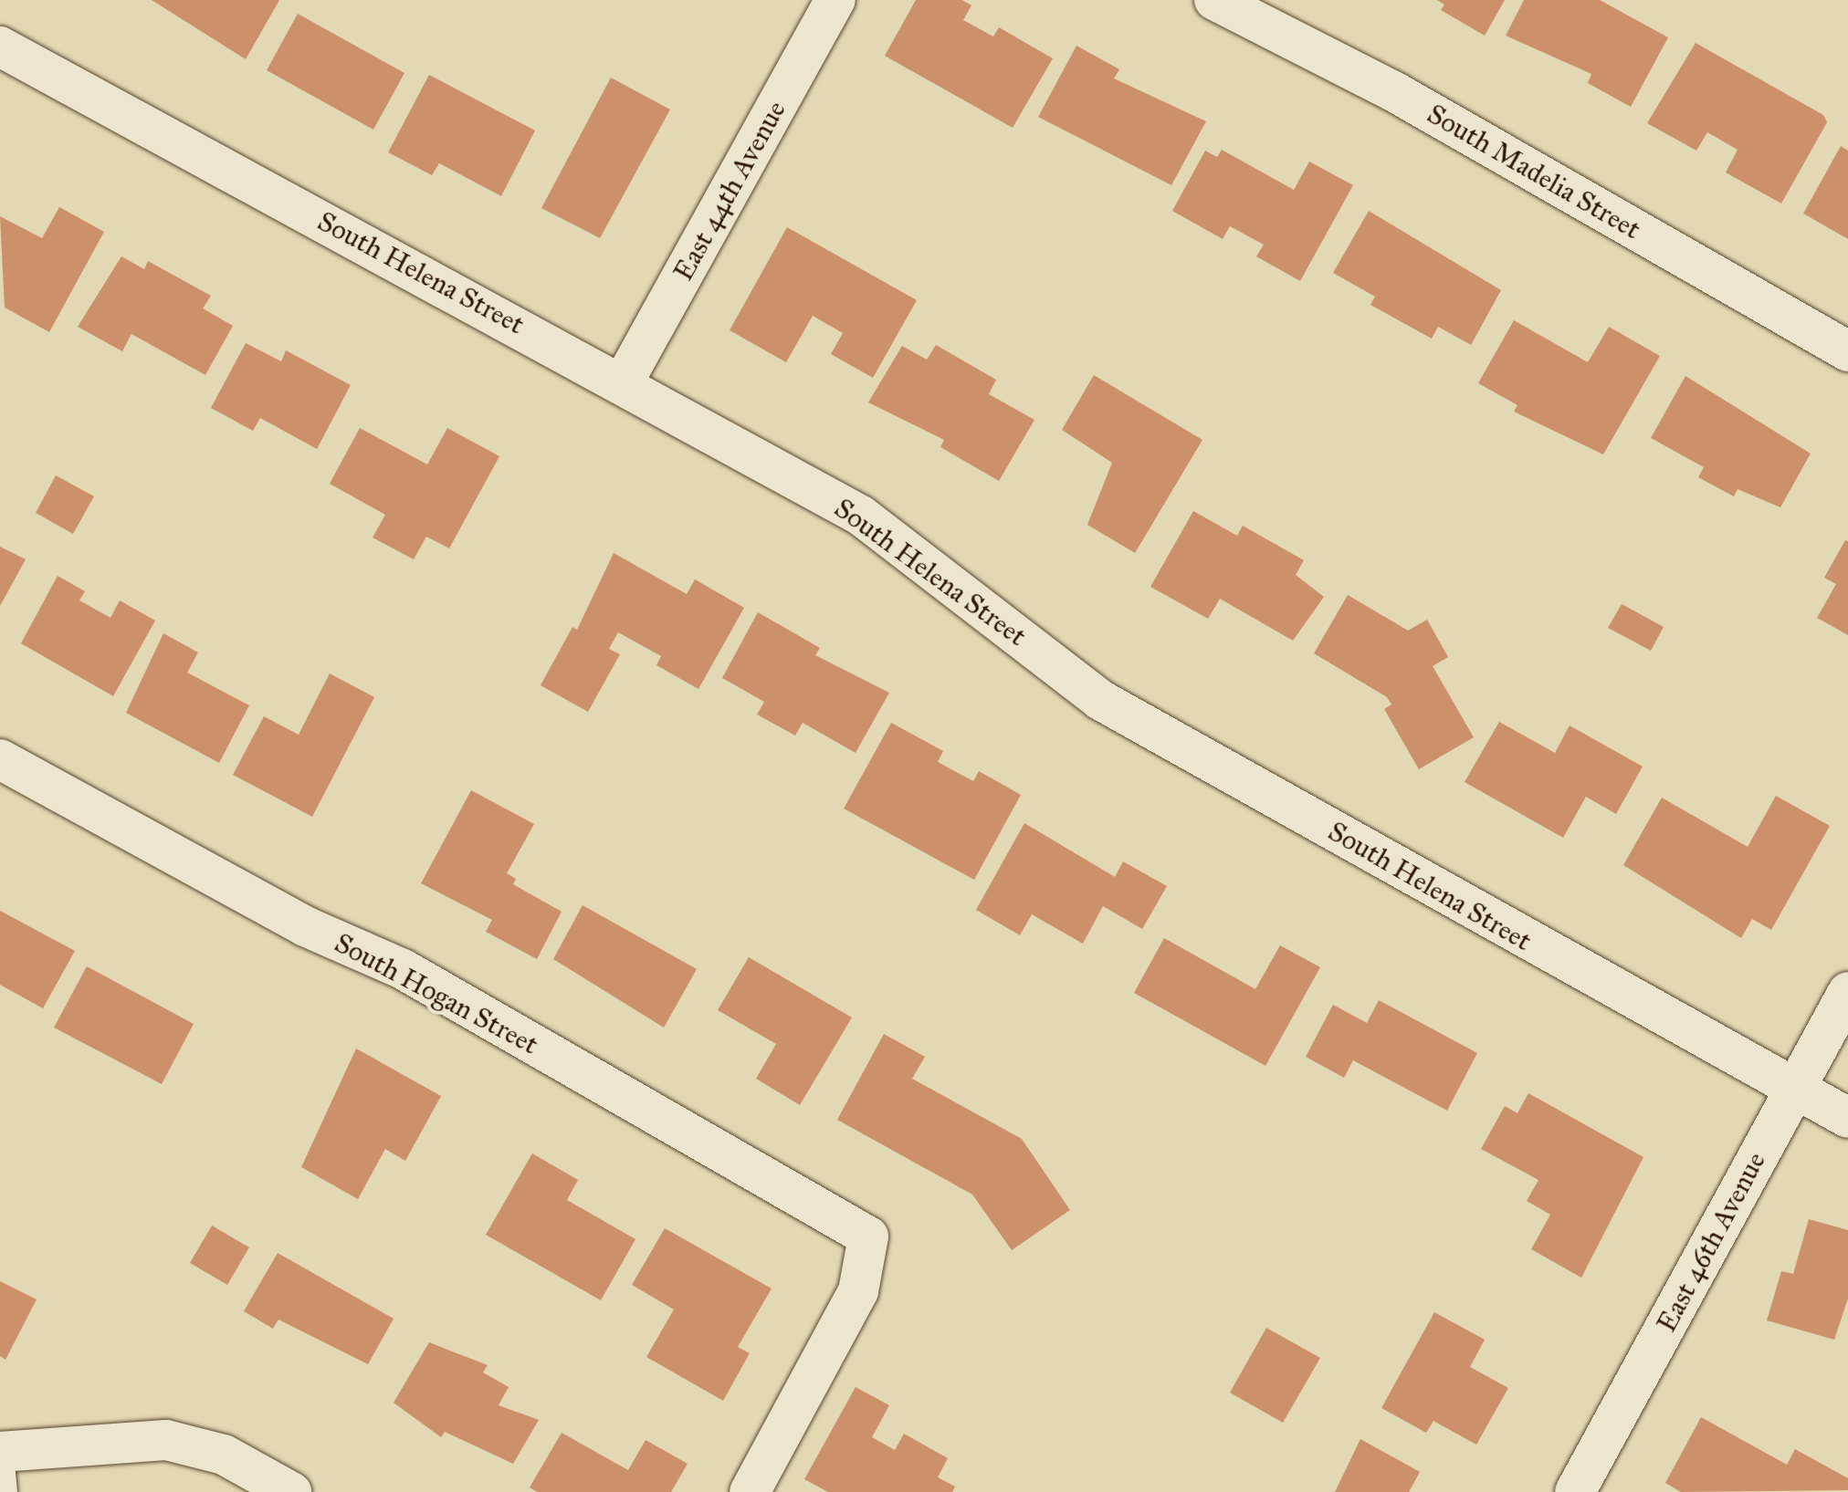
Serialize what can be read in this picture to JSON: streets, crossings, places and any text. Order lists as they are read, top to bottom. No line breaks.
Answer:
{"streets":{"street":["South Madelia Street","East 44th Avenue","South Helena Street","South Hogan Street","East 46th Avenue"]},"crossings":[["East 44th Avenue","South Helena Street"],["South Helena Street","East 46th Avenue"]]}
